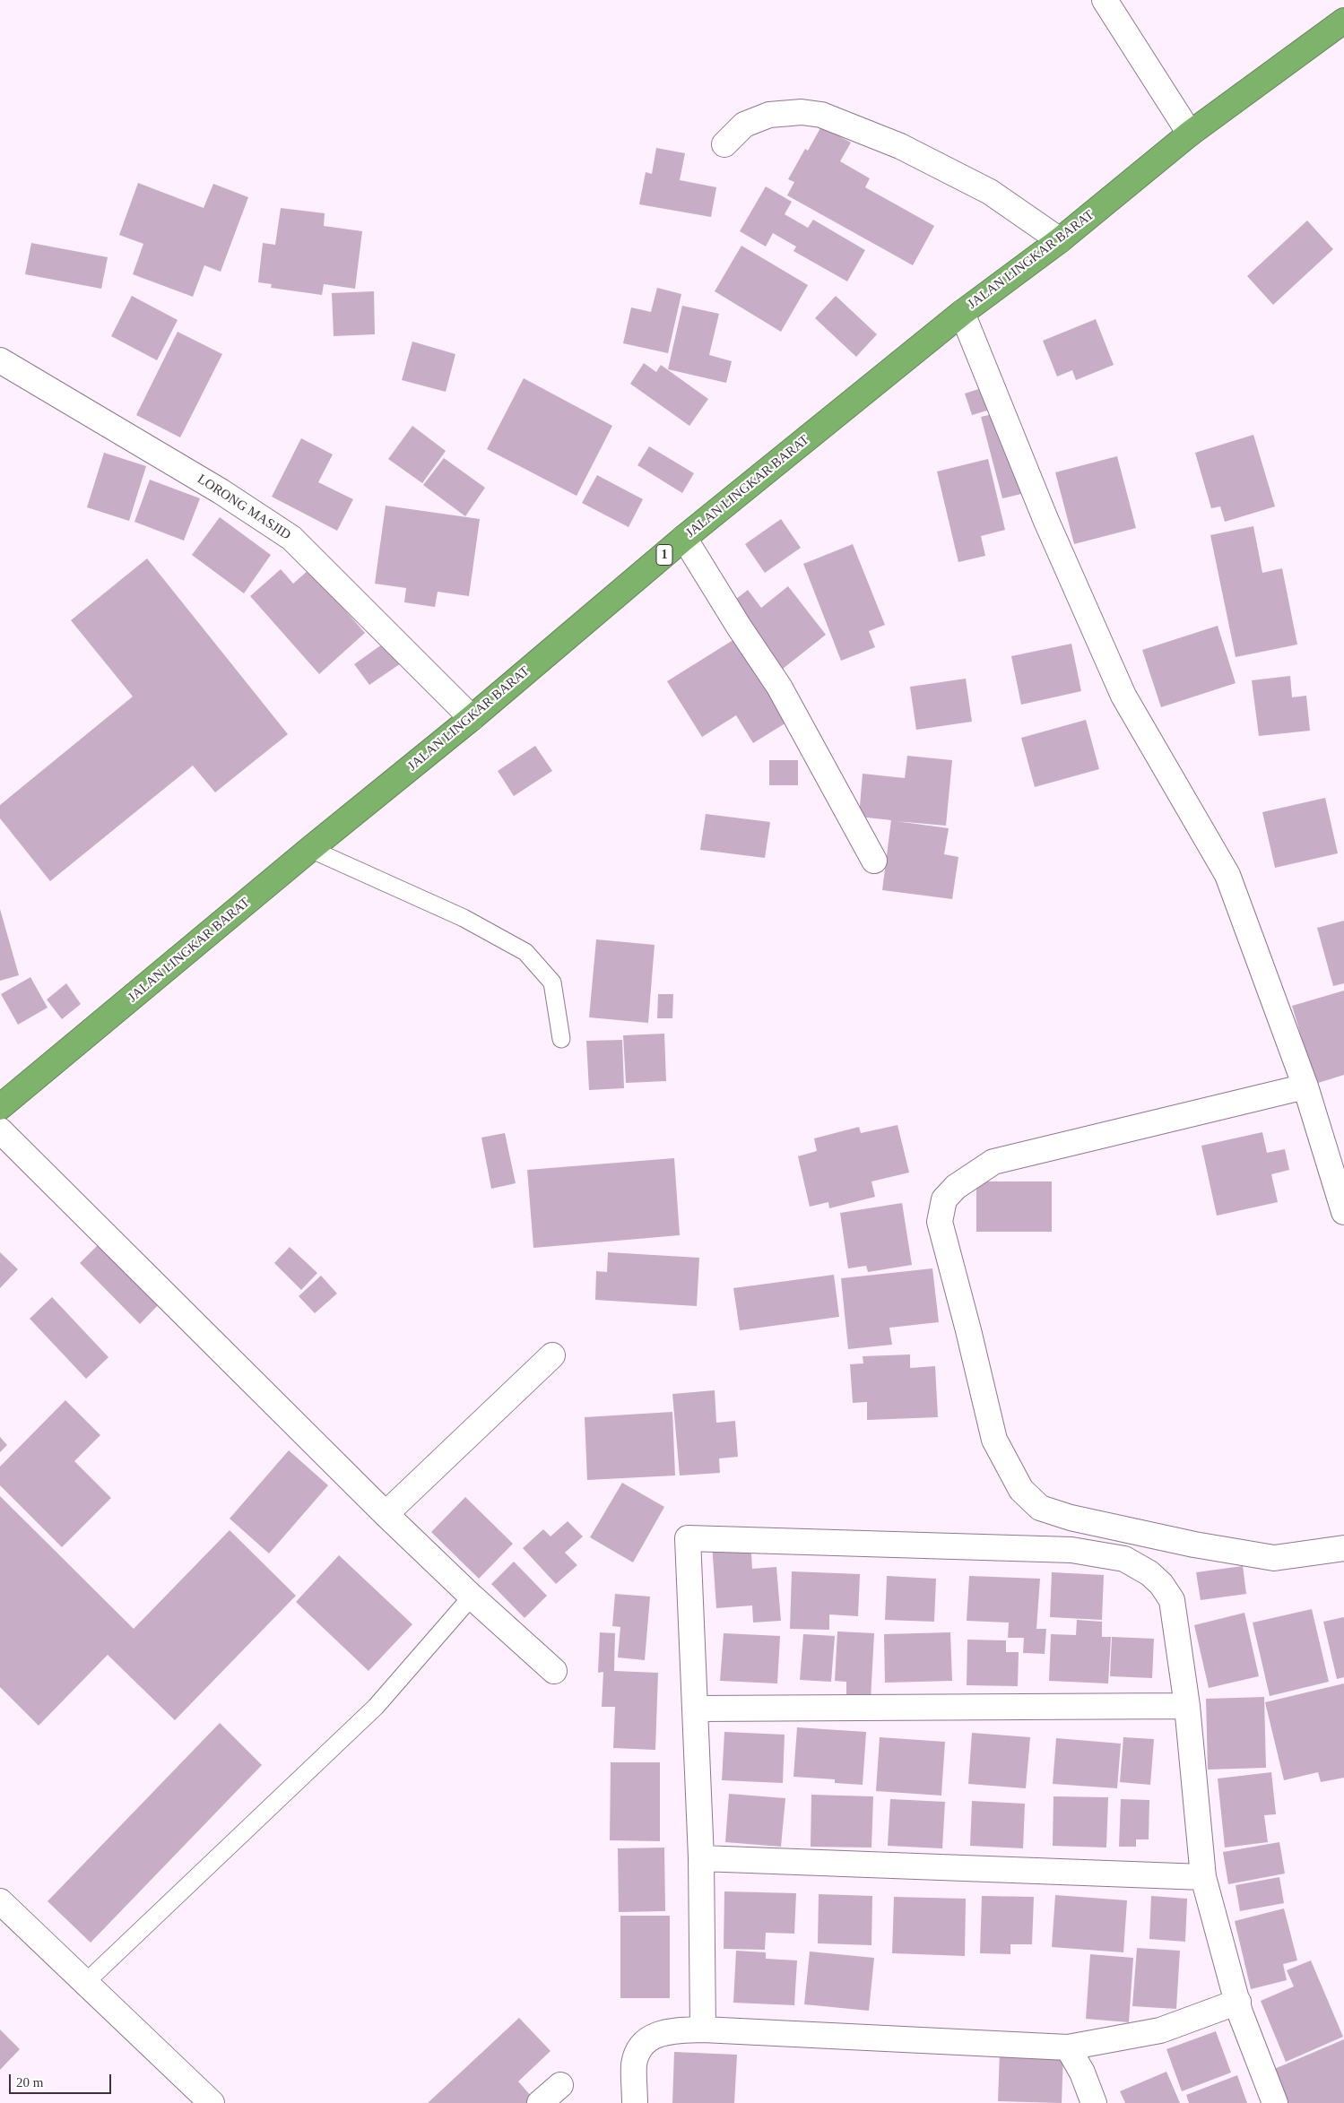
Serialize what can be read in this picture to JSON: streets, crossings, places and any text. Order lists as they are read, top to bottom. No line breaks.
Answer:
{"streets":{"highway":["JALAN LINGKAR BARAT","1"],"street":["LORONG MASJID"]},"crossings":[["JALAN LINGKAR BARAT","LORONG MASJID"]],"scale_bar":"20 m"}
